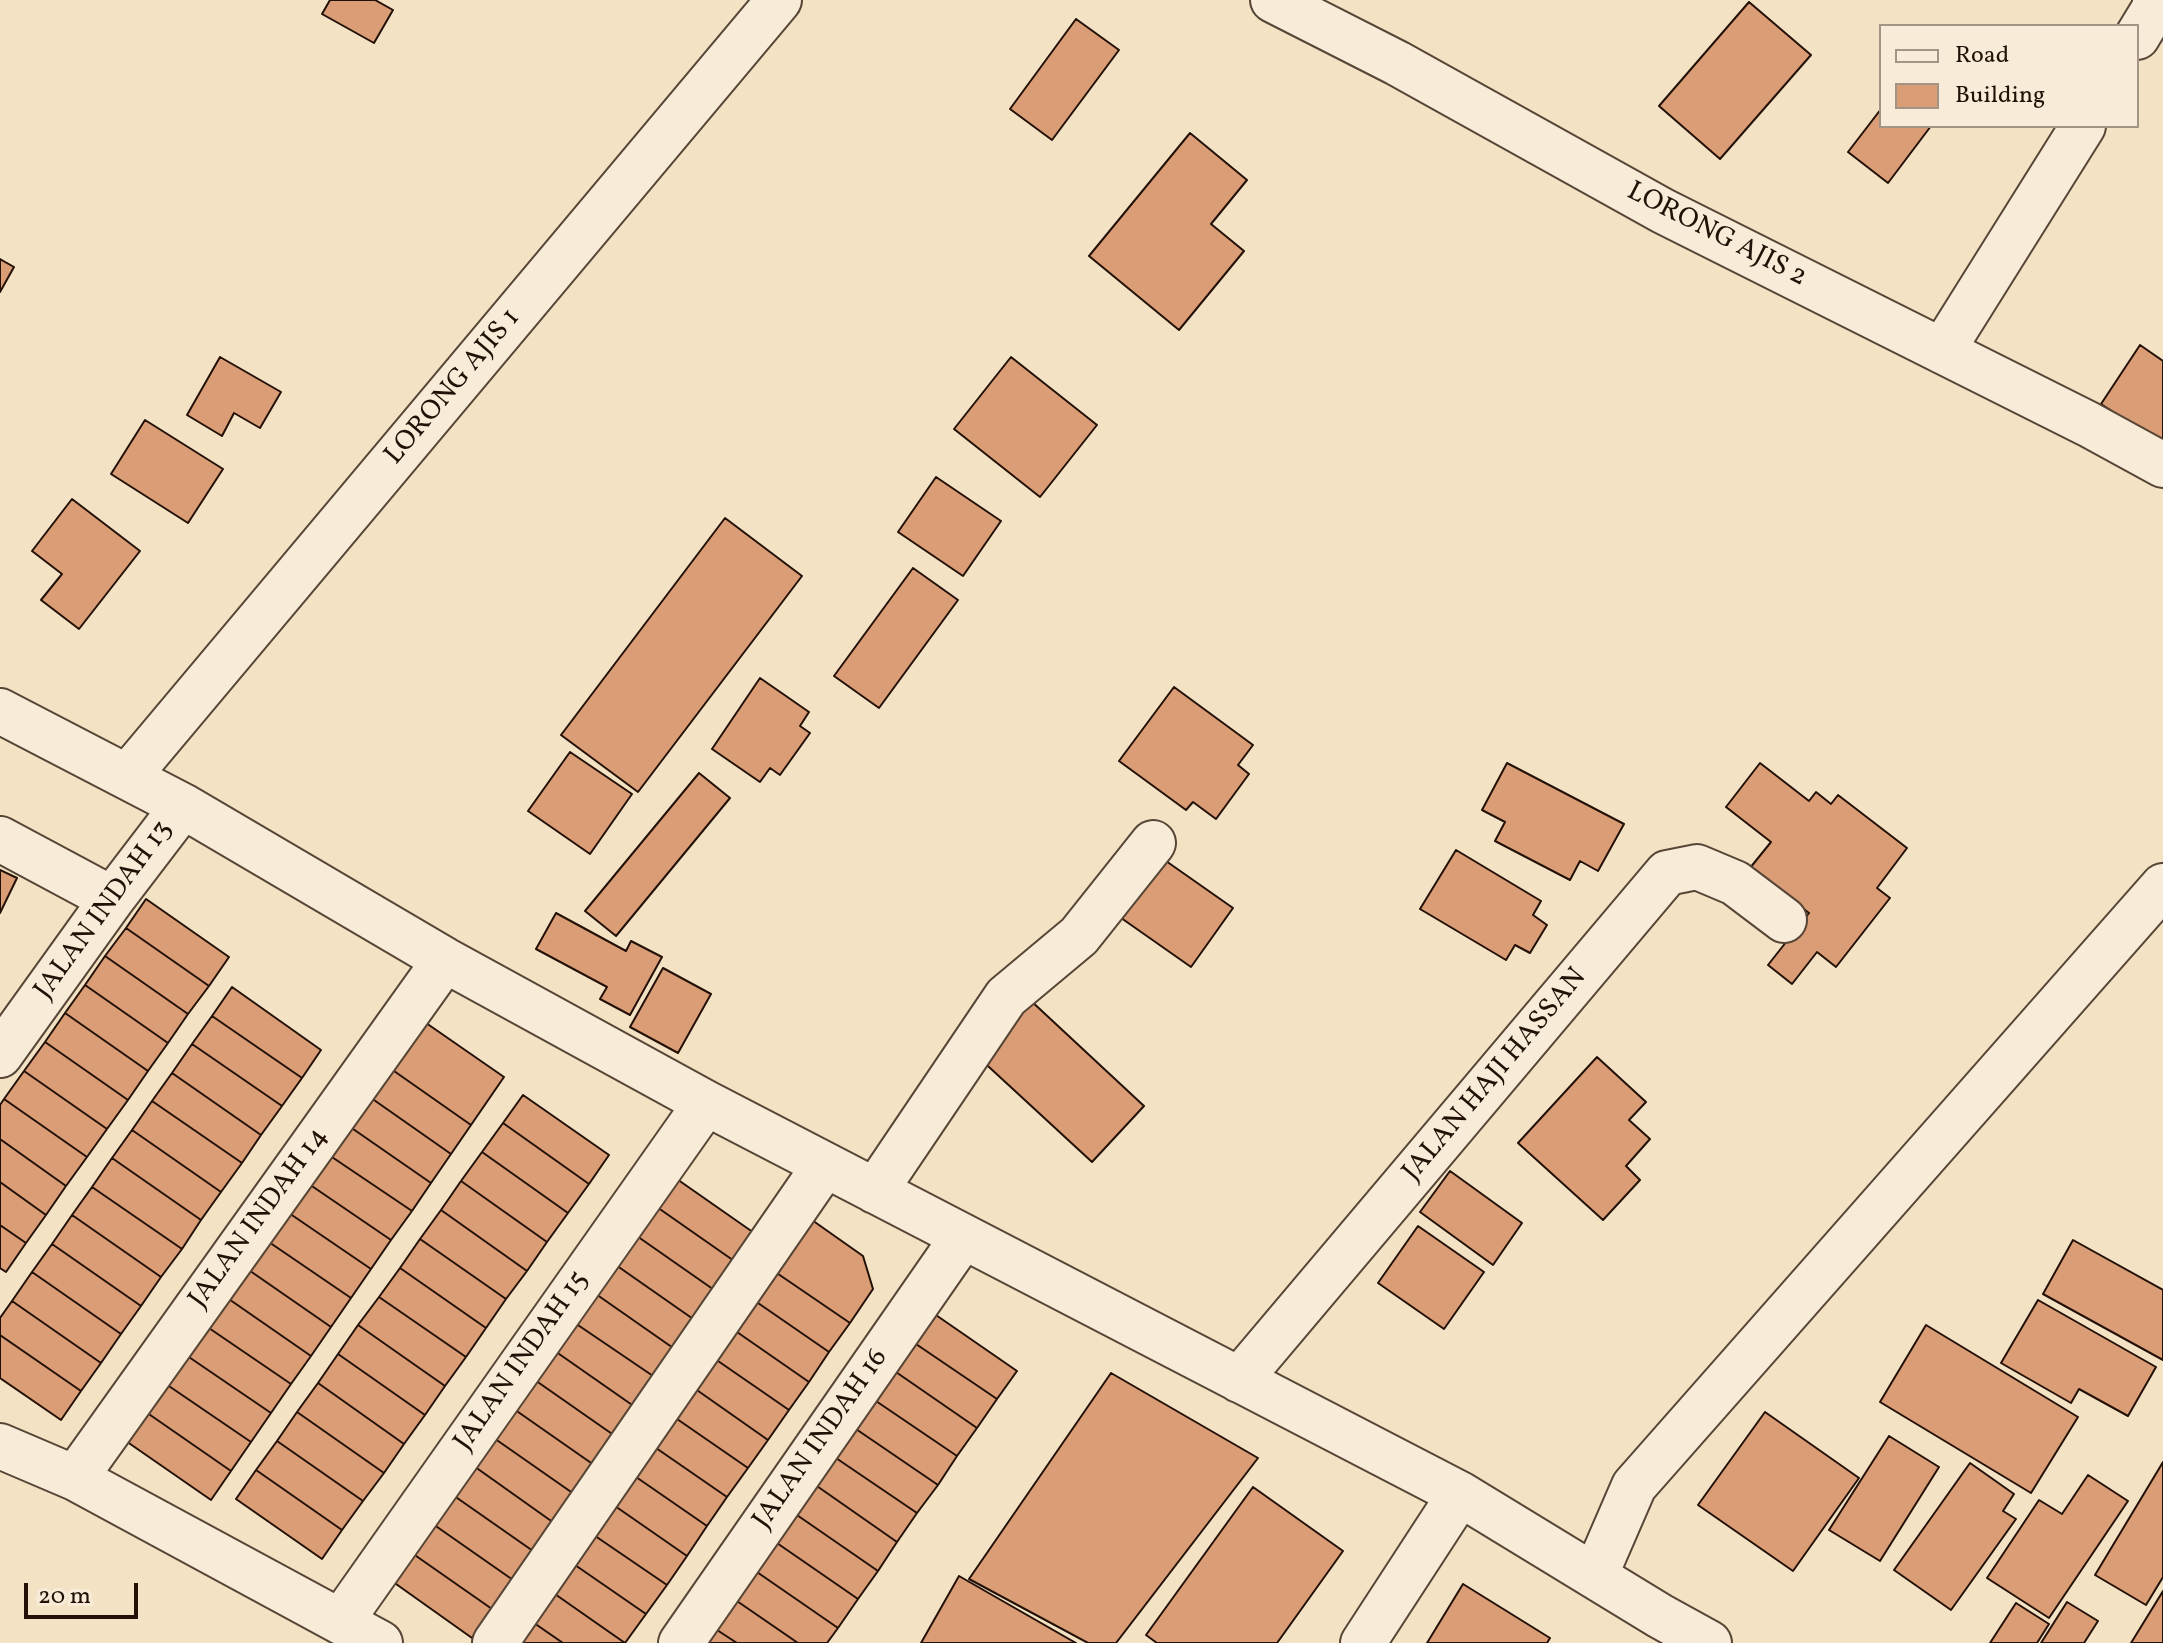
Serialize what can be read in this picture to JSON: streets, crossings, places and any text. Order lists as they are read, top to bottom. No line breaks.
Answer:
{"streets":{"street":["LORONG AJIS 2","LORONG AJIS 1","JALAN INDAH 13","JALAN HAJI HASSAN","JALAN INDAH 14","JALAN INDAH 15","JALAN INDAH 16"]},"legend":["Road","Building"],"scale_bar":"20 m"}
